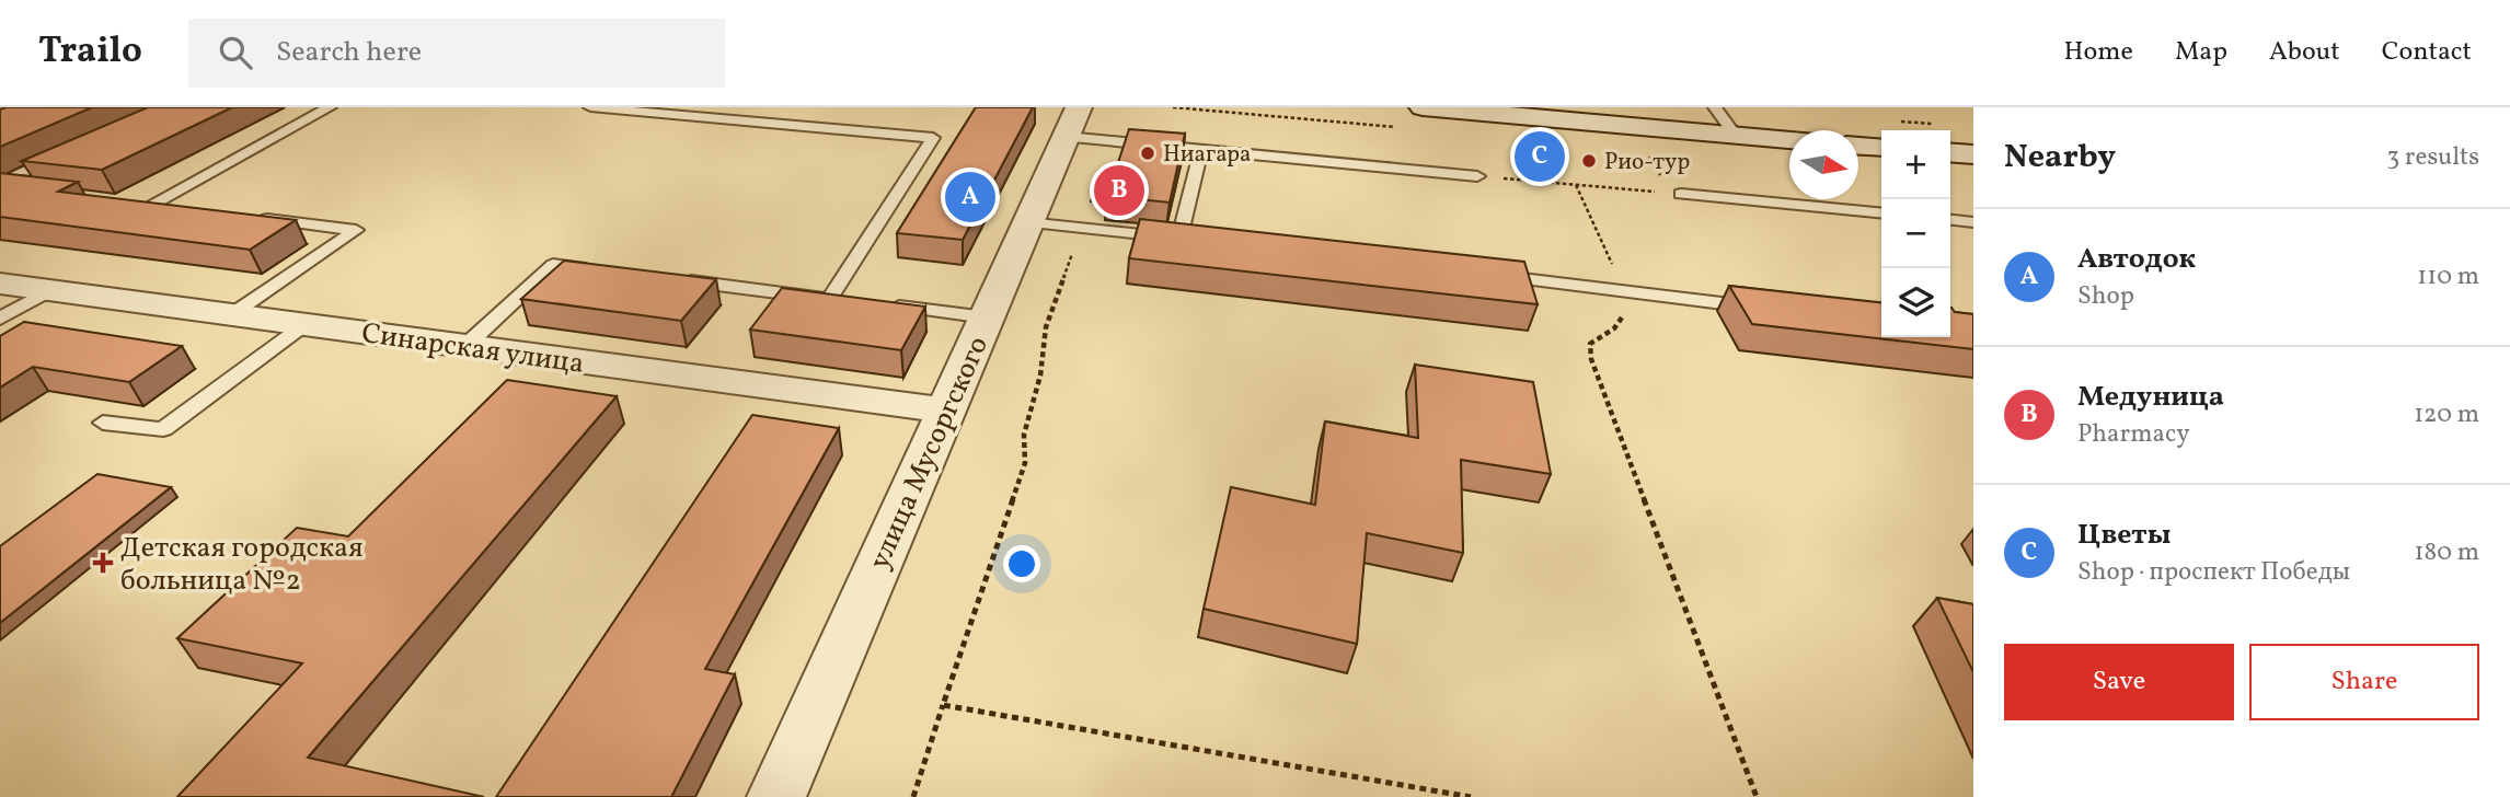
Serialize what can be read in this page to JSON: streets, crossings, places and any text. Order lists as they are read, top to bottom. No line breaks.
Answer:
{"streets":{"street":["Синарская улица","улица Мусоргского"]},"crossings":[["Синарская улица","улица Мусоргского"]],"places":{"other":["Ниагара","Рио-тур"],"health":["Детская городская больница №2"]},"north":"right","page":{"header":"Trailo","search":"Search here","nav":["Home","Map","About","Contact"],"heading":["Nearby","3 results"],"pins":["C","B","A"],"map_buttons":["+","−"],"list":[{"mark":"A","name":"Автодок","note":"Shop","value":"110 m"},{"mark":"B","name":"Медуница","note":"Pharmacy","value":"120 m"},{"mark":"C","name":"Цветы","note":"Shop · проспект Победы","value":"180 m"}],"buttons":["Save","Share"]}}
